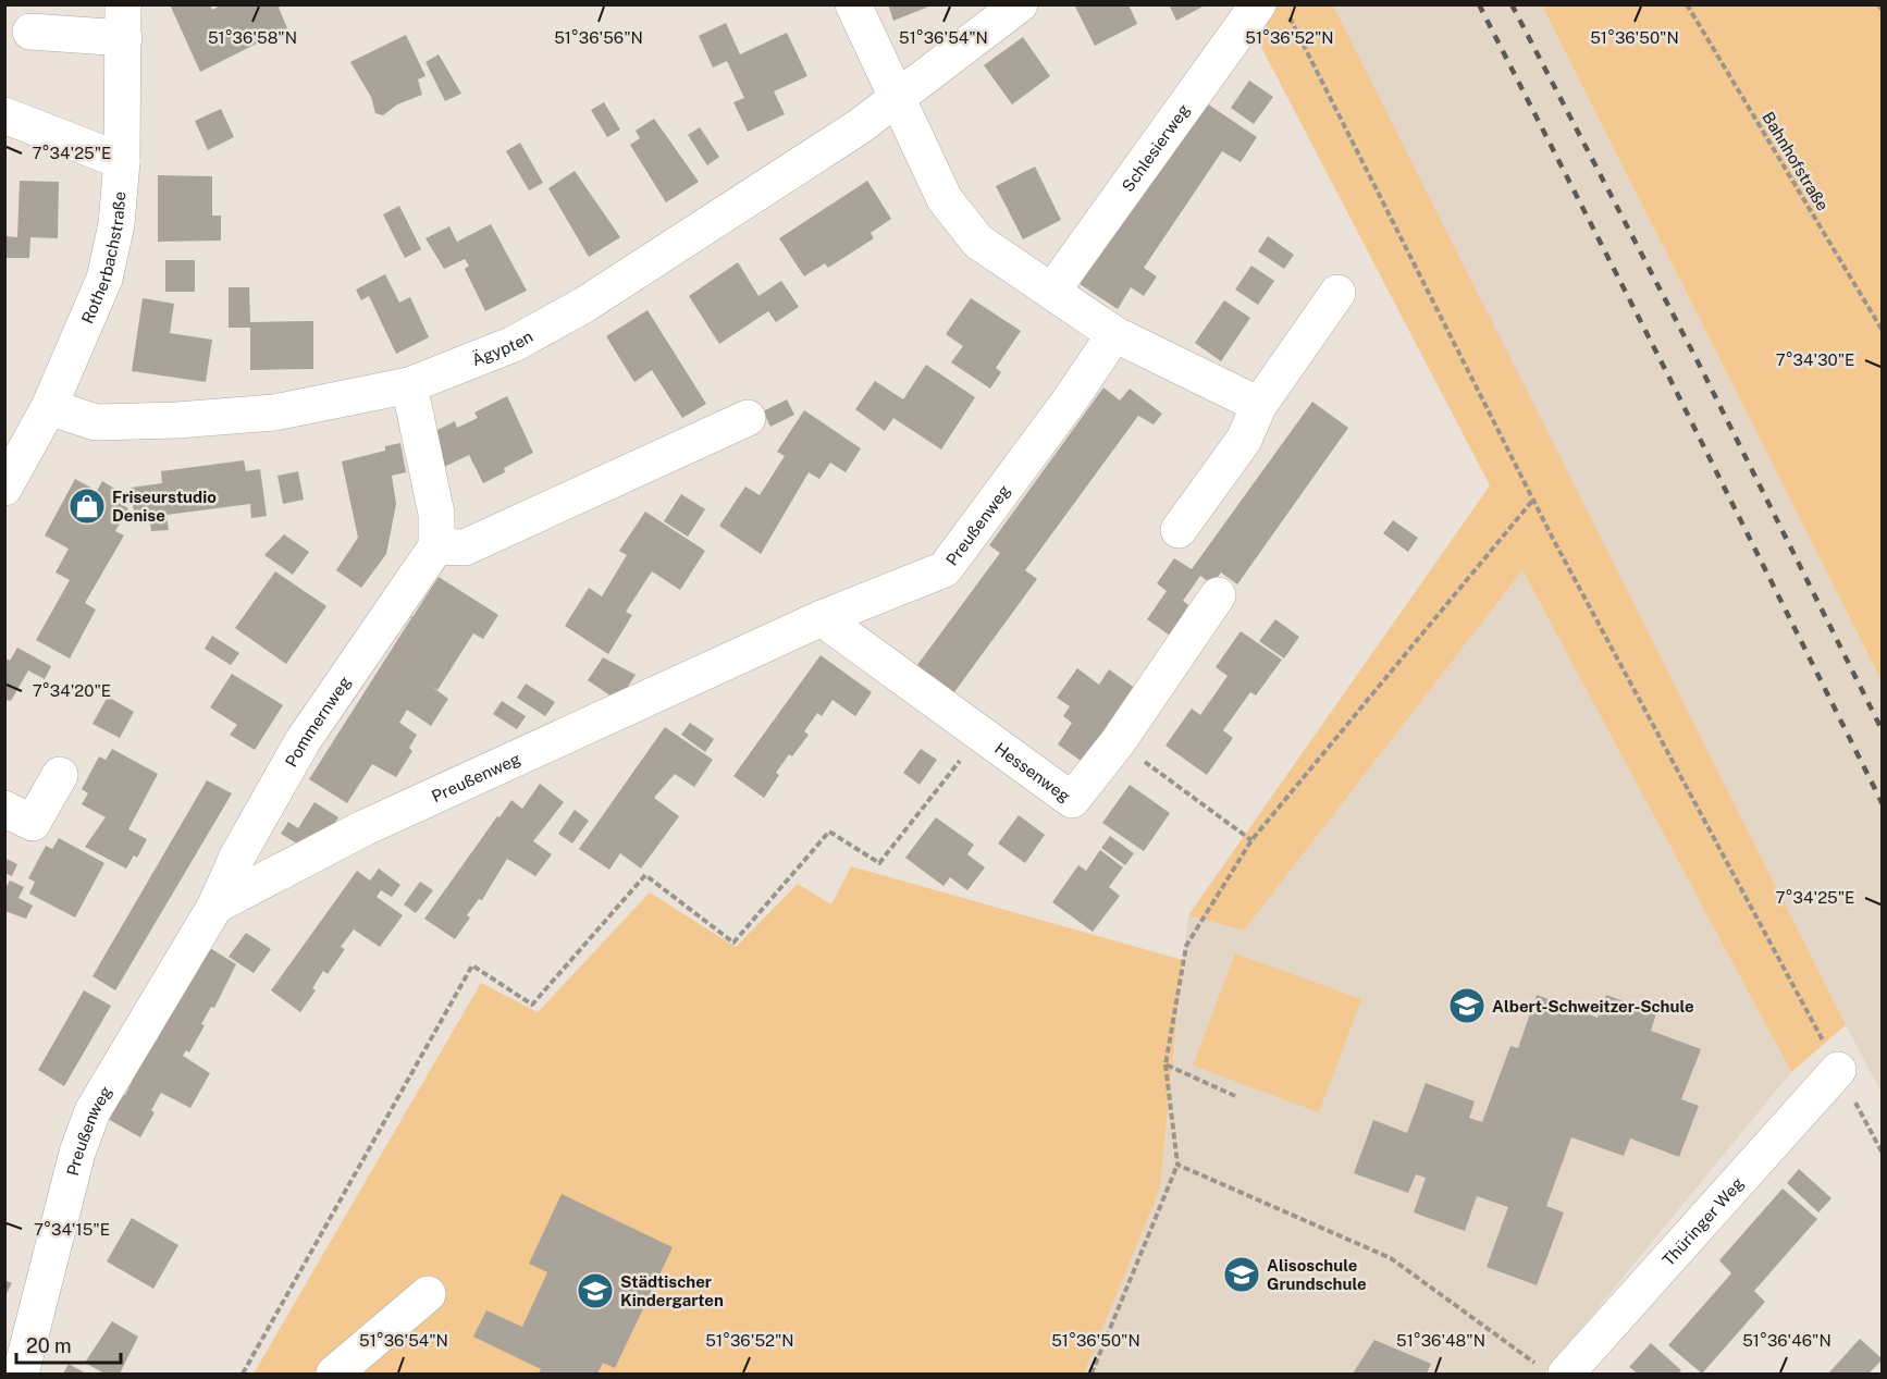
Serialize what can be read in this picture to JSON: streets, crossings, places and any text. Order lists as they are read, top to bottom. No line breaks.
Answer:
{"streets":{"street":["Schlesierweg","Rotherbachstraße","Ägypten","Preußenweg","Pommernweg","Hessenweg","Thüringer Weg"],"path":["Bahnhofstraße"]},"crossings":[["Rotherbachstraße","Ägypten"],["Preußenweg","Pommernweg"],["Preußenweg","Hessenweg"]],"places":{"shop":["Friseurstudio Denise"],"school or university":["Albert-Schweitzer-Schule","Alisoschule Grundschule","Städtischer Kindergarten"]},"scale_bar":"20 m","coordinates":["51°36'58\"N","51°36'56\"N","51°36'54\"N","51°36'52\"N","51°36'50\"N","7°34'25\"E","7°34'30\"E","7°34'20\"E","7°34'15\"E","51°36'48\"N","51°36'46\"N"]}
